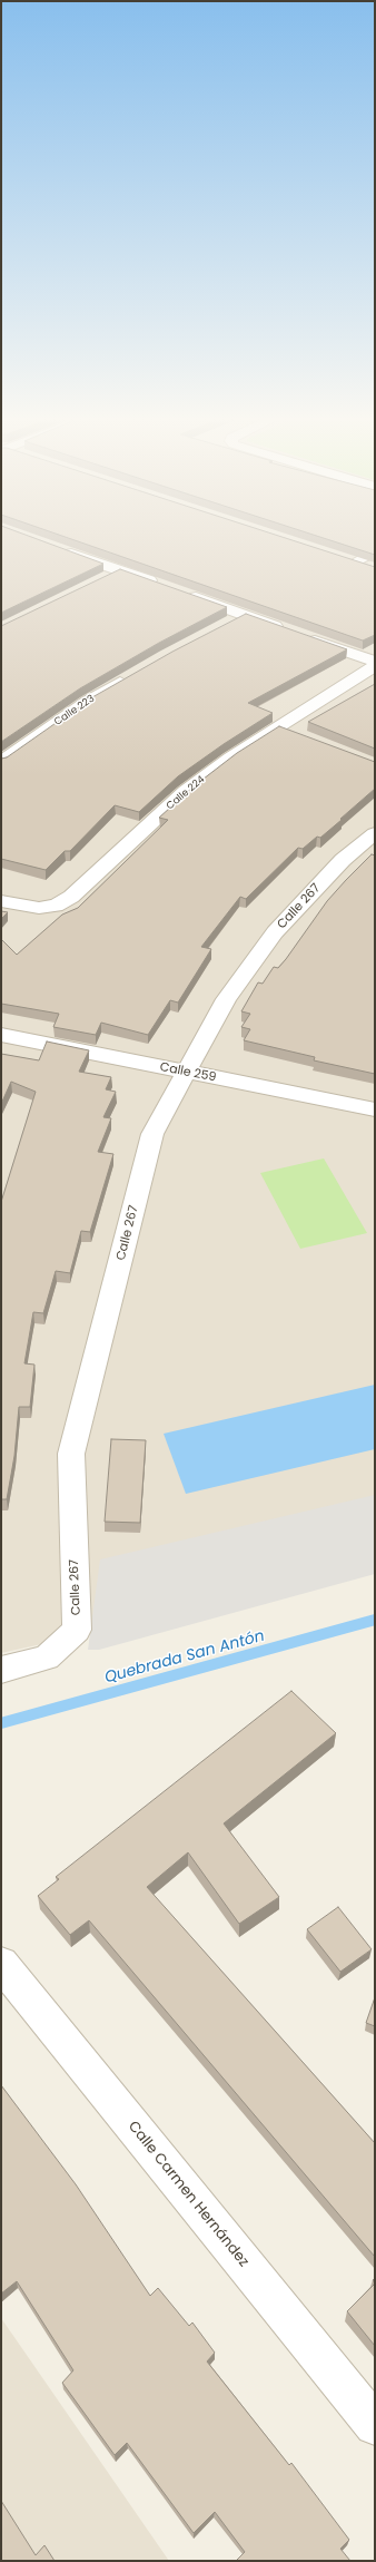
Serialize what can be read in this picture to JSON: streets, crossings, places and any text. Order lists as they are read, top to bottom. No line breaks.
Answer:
{"streets":{"street":["Calle 223","Calle 224","Calle 267","Calle 259","Calle Carmen Hernández"]},"crossings":[["Calle 267","Calle 259"]],"water":["Quebrada San Antón"]}
